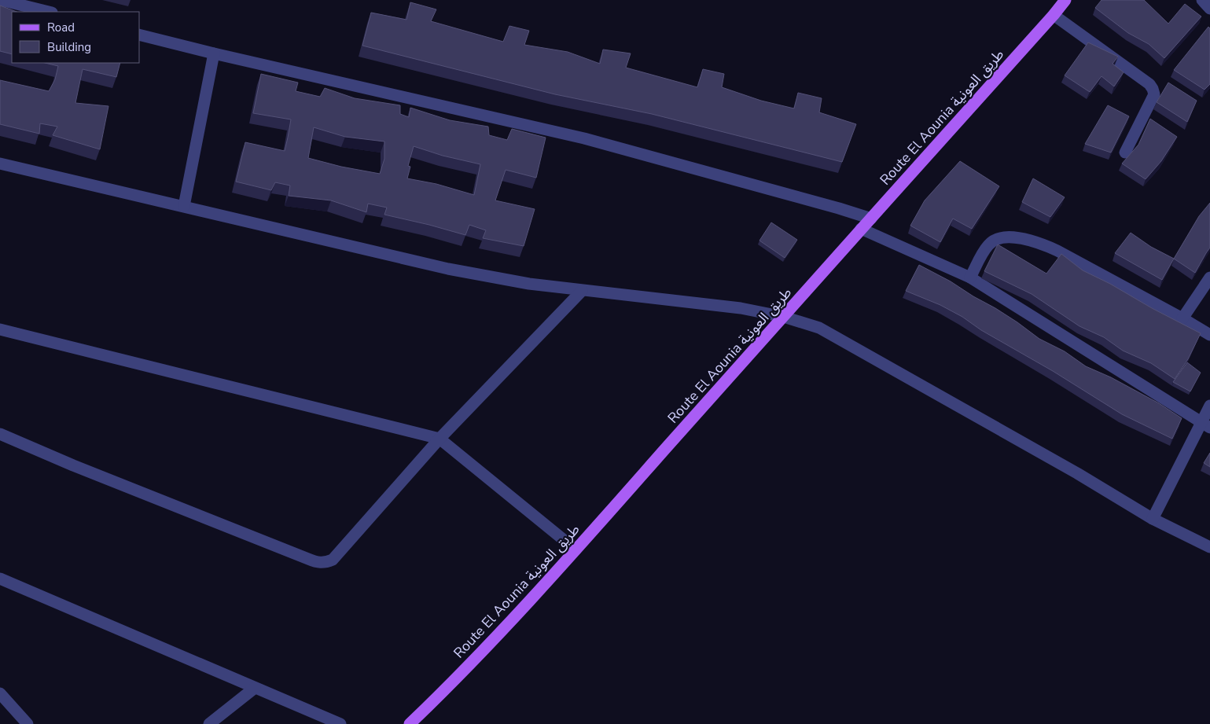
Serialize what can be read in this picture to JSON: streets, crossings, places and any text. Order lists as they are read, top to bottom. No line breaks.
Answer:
{"streets":{"main road":["Route El Aounia طريق العونية"]},"legend":["Road","Building"]}
